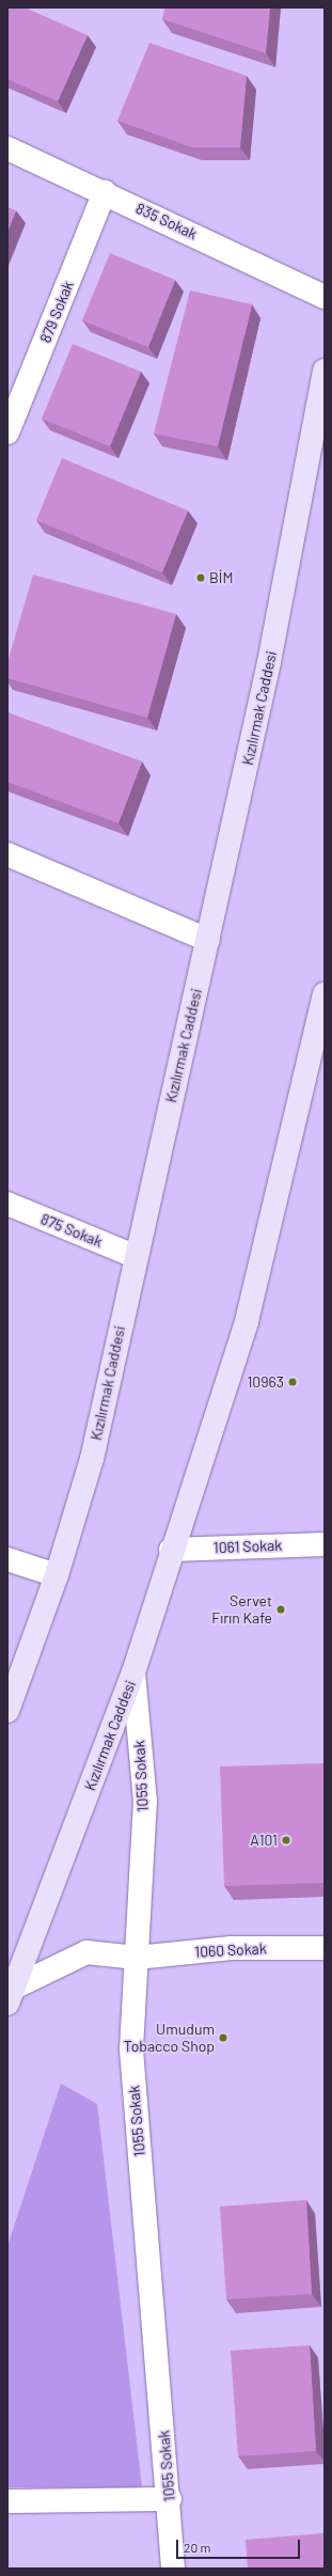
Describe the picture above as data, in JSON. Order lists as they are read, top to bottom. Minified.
{"streets":{"main road":["Kızılırmak Caddesi"],"street":["835 Sokak","879 Sokak","875 Sokak","1061 Sokak","1055 Sokak","1060 Sokak"]},"crossings":[["835 Sokak","879 Sokak"],["Kızılırmak Caddesi","875 Sokak"],["Kızılırmak Caddesi","1061 Sokak"],["Kızılırmak Caddesi","1055 Sokak"],["Kızılırmak Caddesi","1060 Sokak"],["1055 Sokak","1060 Sokak"]],"places":["BİM","10963","Servet Fırın Kafe","A101","Umudum Tobacco Shop"],"scale_bar":"20 m"}
